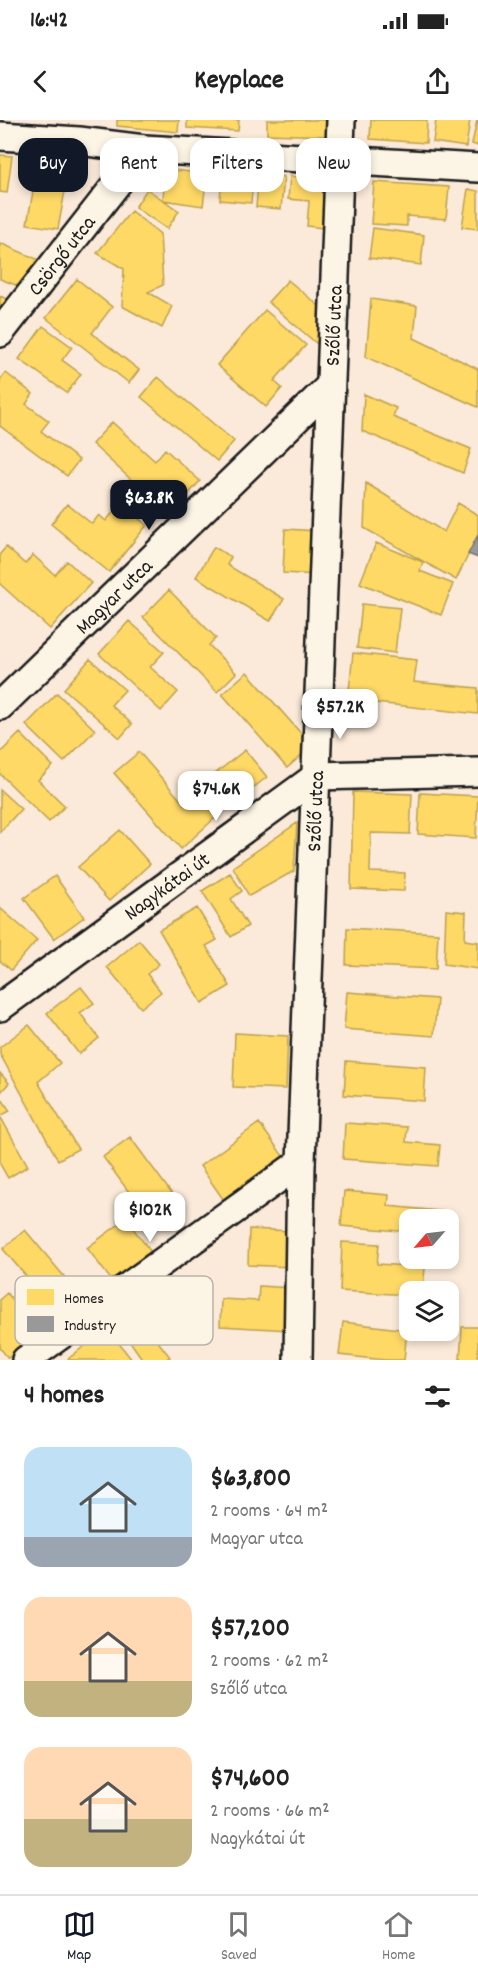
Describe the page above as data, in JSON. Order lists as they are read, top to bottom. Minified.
{"streets":{"street":["Csörgő utca","Szőlő utca","Magyar utca","Nagykátai út"]},"crossings":[["Szőlő utca","Magyar utca"],["Szőlő utca","Nagykátai út"]],"legend":["Homes","Industry"],"north":"bottom left","page":{"status":"16:42","header":"Keyplace","chip":["Buy","Rent","Filters","New"],"price":["$63.8K","$57.2K","$74.6K","$102K"],"heading":"4 homes","list":[{"name":"$63,800","note":"2 rooms · 64 m² · Magyar utca"},{"name":"$57,200","note":"2 rooms · 62 m² · Szőlő utca"},{"name":"$74,600","note":"2 rooms · 66 m² · Nagykátai út"}],"tabs":["Map","Saved","Home"]}}
